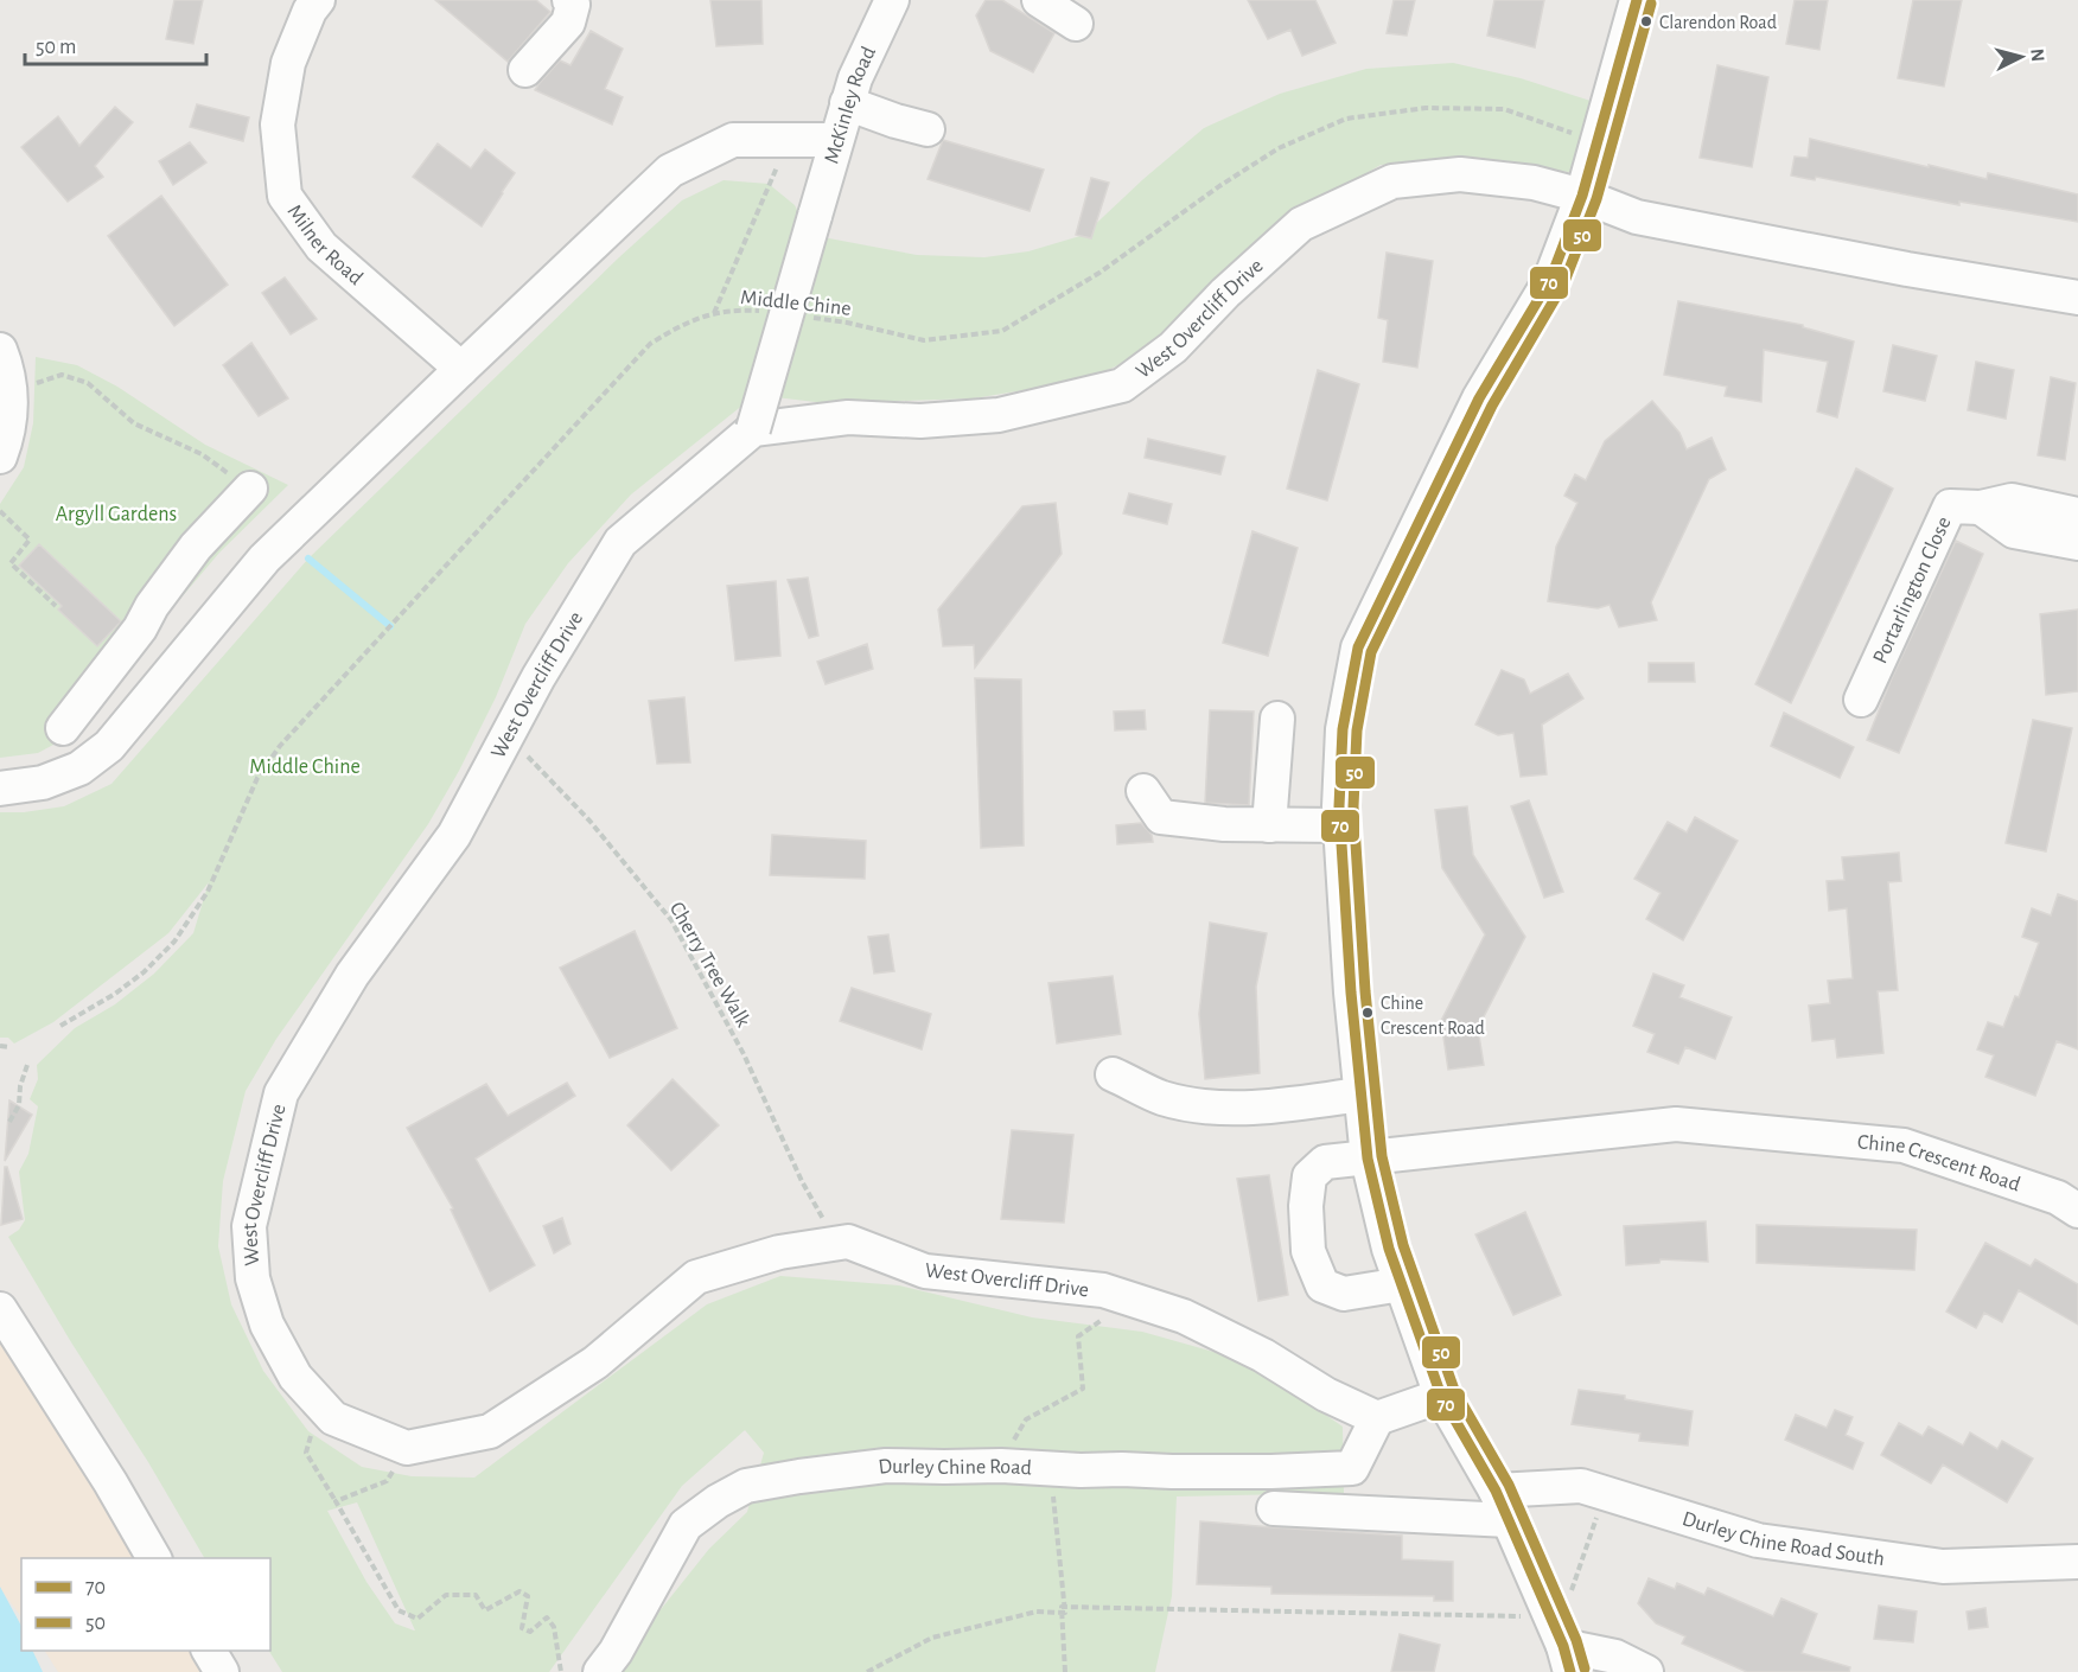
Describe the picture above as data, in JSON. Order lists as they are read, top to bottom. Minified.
{"streets":{"street":["McKinley Road","Milner Road","West Overcliff Drive","Portarlington Close","Chine Crescent Road","Durley Chine Road","Durley Chine Road South"],"path":["Middle Chine","Cherry Tree Walk"]},"crossings":[["McKinley Road","West Overcliff Drive"],["West Overcliff Drive","Cherry Tree Walk"],["West Overcliff Drive","Durley Chine Road"]],"parks":["Argyll Gardens","Middle Chine"],"places":["Clarendon Road","Chine Crescent Road"],"lines":["transit line 70","transit line 50"],"legend":["70","50"],"scale_bar":"50 m","north":"right"}
